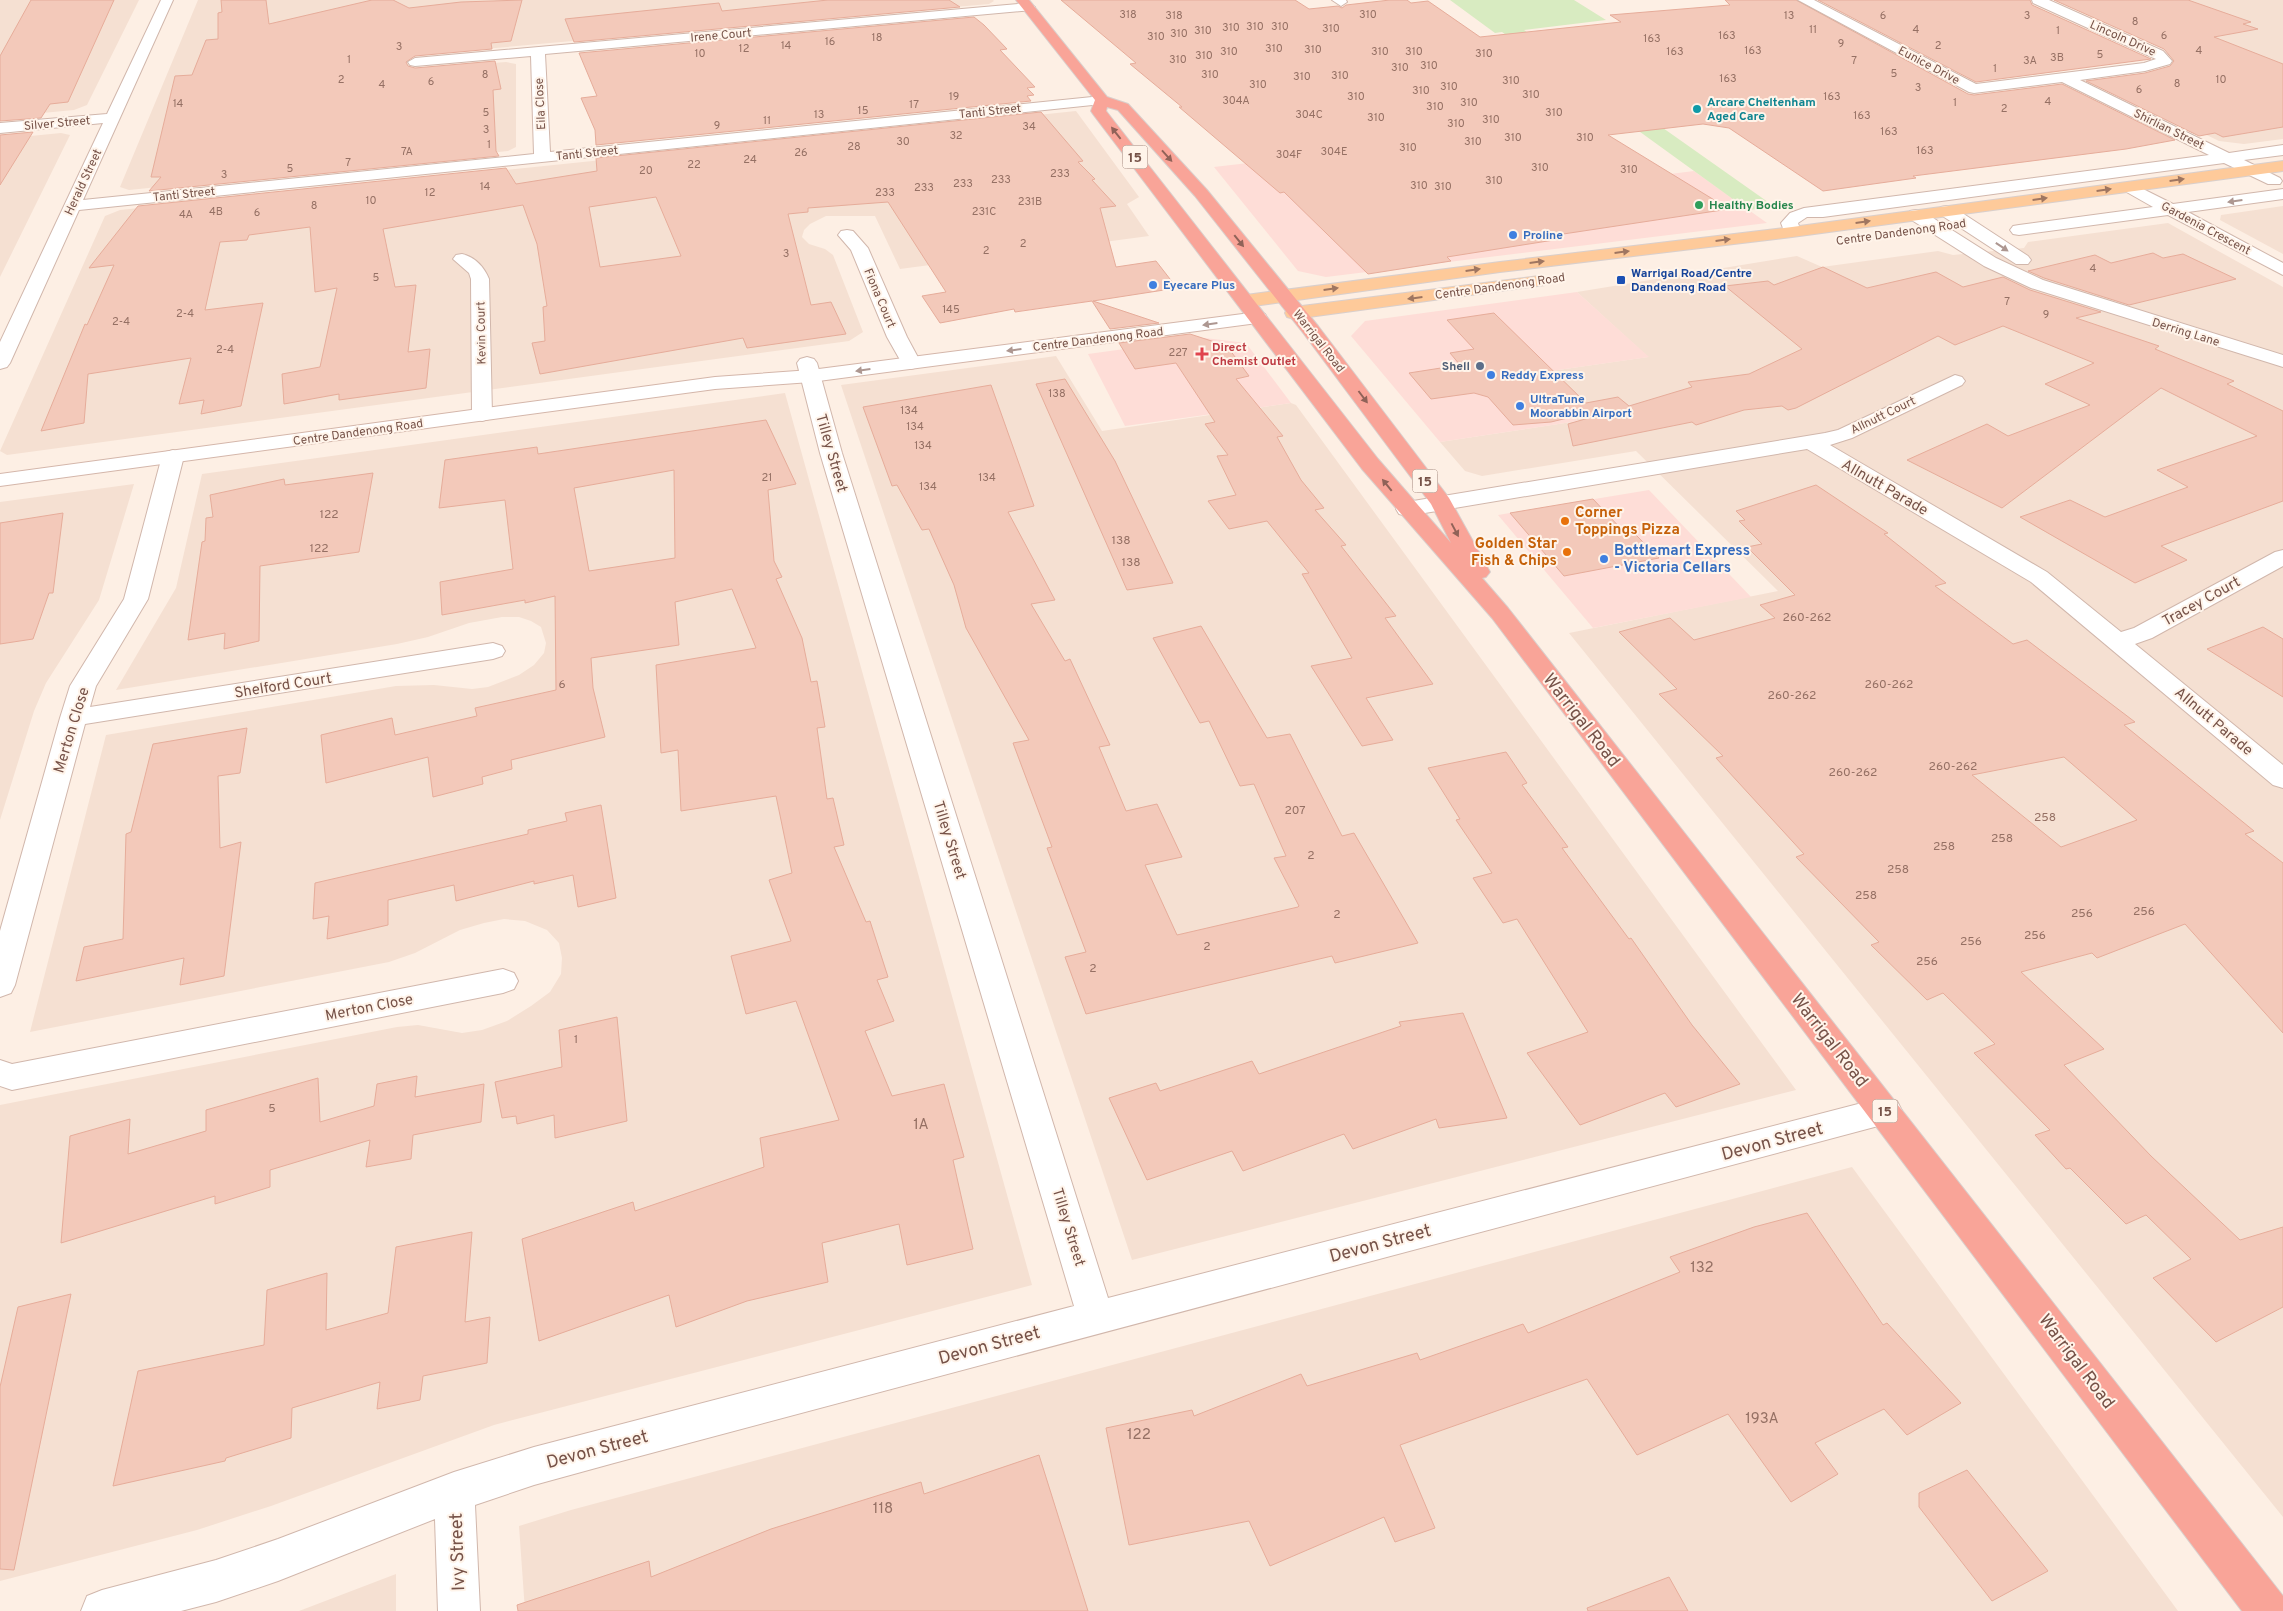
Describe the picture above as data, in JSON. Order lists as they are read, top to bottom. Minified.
{"streets":{"highway":["15","Warrigal Road"],"main road":["Centre Dandenong Road"],"street":["Irene Court","Lincoln Drive","Eunice Drive","Eila Close","Tanti Street","Silver Street","Shirlian Street","Herald Street","Gardenia Crescent","Fiona Court","Derring Lane","Kevin Court","Allnutt Court","Tilley Street","Allnutt Parade","Tracey Court","Shelford Court","Merton Close","Devon Street","Ivy Street"]},"crossings":[["Irene Court","Eila Close"],["Irene Court","Warrigal Road"],["Lincoln Drive","Eunice Drive"],["Lincoln Drive","Shirlian Street"],["Eunice Drive","Shirlian Street"],["Eila Close","Tanti Street"],["Tanti Street","Herald Street"],["Tanti Street","Warrigal Road"],["Silver Street","Herald Street"],["Shirlian Street","Centre Dandenong Road"],["Gardenia Crescent","Centre Dandenong Road"],["Centre Dandenong Road","Fiona Court"],["Centre Dandenong Road","Derring Lane"],["Centre Dandenong Road","Kevin Court"],["Centre Dandenong Road","Warrigal Road"],["Centre Dandenong Road","Tilley Street"],["Centre Dandenong Road","Merton Close"],["Warrigal Road","Devon Street"],["Allnutt Court","Allnutt Parade"],["Tilley Street","Devon Street"],["Allnutt Parade","Tracey Court"],["Shelford Court","Merton Close"],["Devon Street","Ivy Street"]],"places":{"other":["Arcare Cheltenham Aged Care","Healthy Bodies","Proline","Eyecare Plus","Shell","Reddy Express","UltraTune Moorabbin Airport","Corner Toppings Pizza","Golden Star Fish & Chips","Bottlemart Express - Victoria Cellars"],"transit":["Warrigal Road/Centre Dandenong Road"],"health":["Direct Chemist Outlet"]},"house_numbers":["318","310","318","13","6","3","8","310","310","310","310","11","4","310","1","310","163","6","310","18","163","16","9","14","2","3","12","310","310","163","4","310","310","310","163","10","310","5","310","3B","1","310","7","3A","310","310","1","5","8","310","310","310","163","2","10","310","6","8","4","310","310","3","6","310","310","19","310","163","304A","4","310","1","14","17","310","2","15","5","310","13","304C","163","310","310","11","310","9","34","3","163","32","310","310","30","310","1","28","310","163","7A","304E","26","304F","24","7","22","310","5","310","20","233","3","233","310","233","310","14","310","233","12","233","10","231B","8","4B","231C","6","4A","2","2","3","4","5","7","145","2-4","9","2-4","2-4","227","138","134","134","134","21","134","134","122","138","122","138","260-262","6","260-262","260-262","260-262","260-262","207","258","258","258","2","258","258","256","256","2","256","256","2","256","2","1","5","1A","132","193A","122","118"]}
